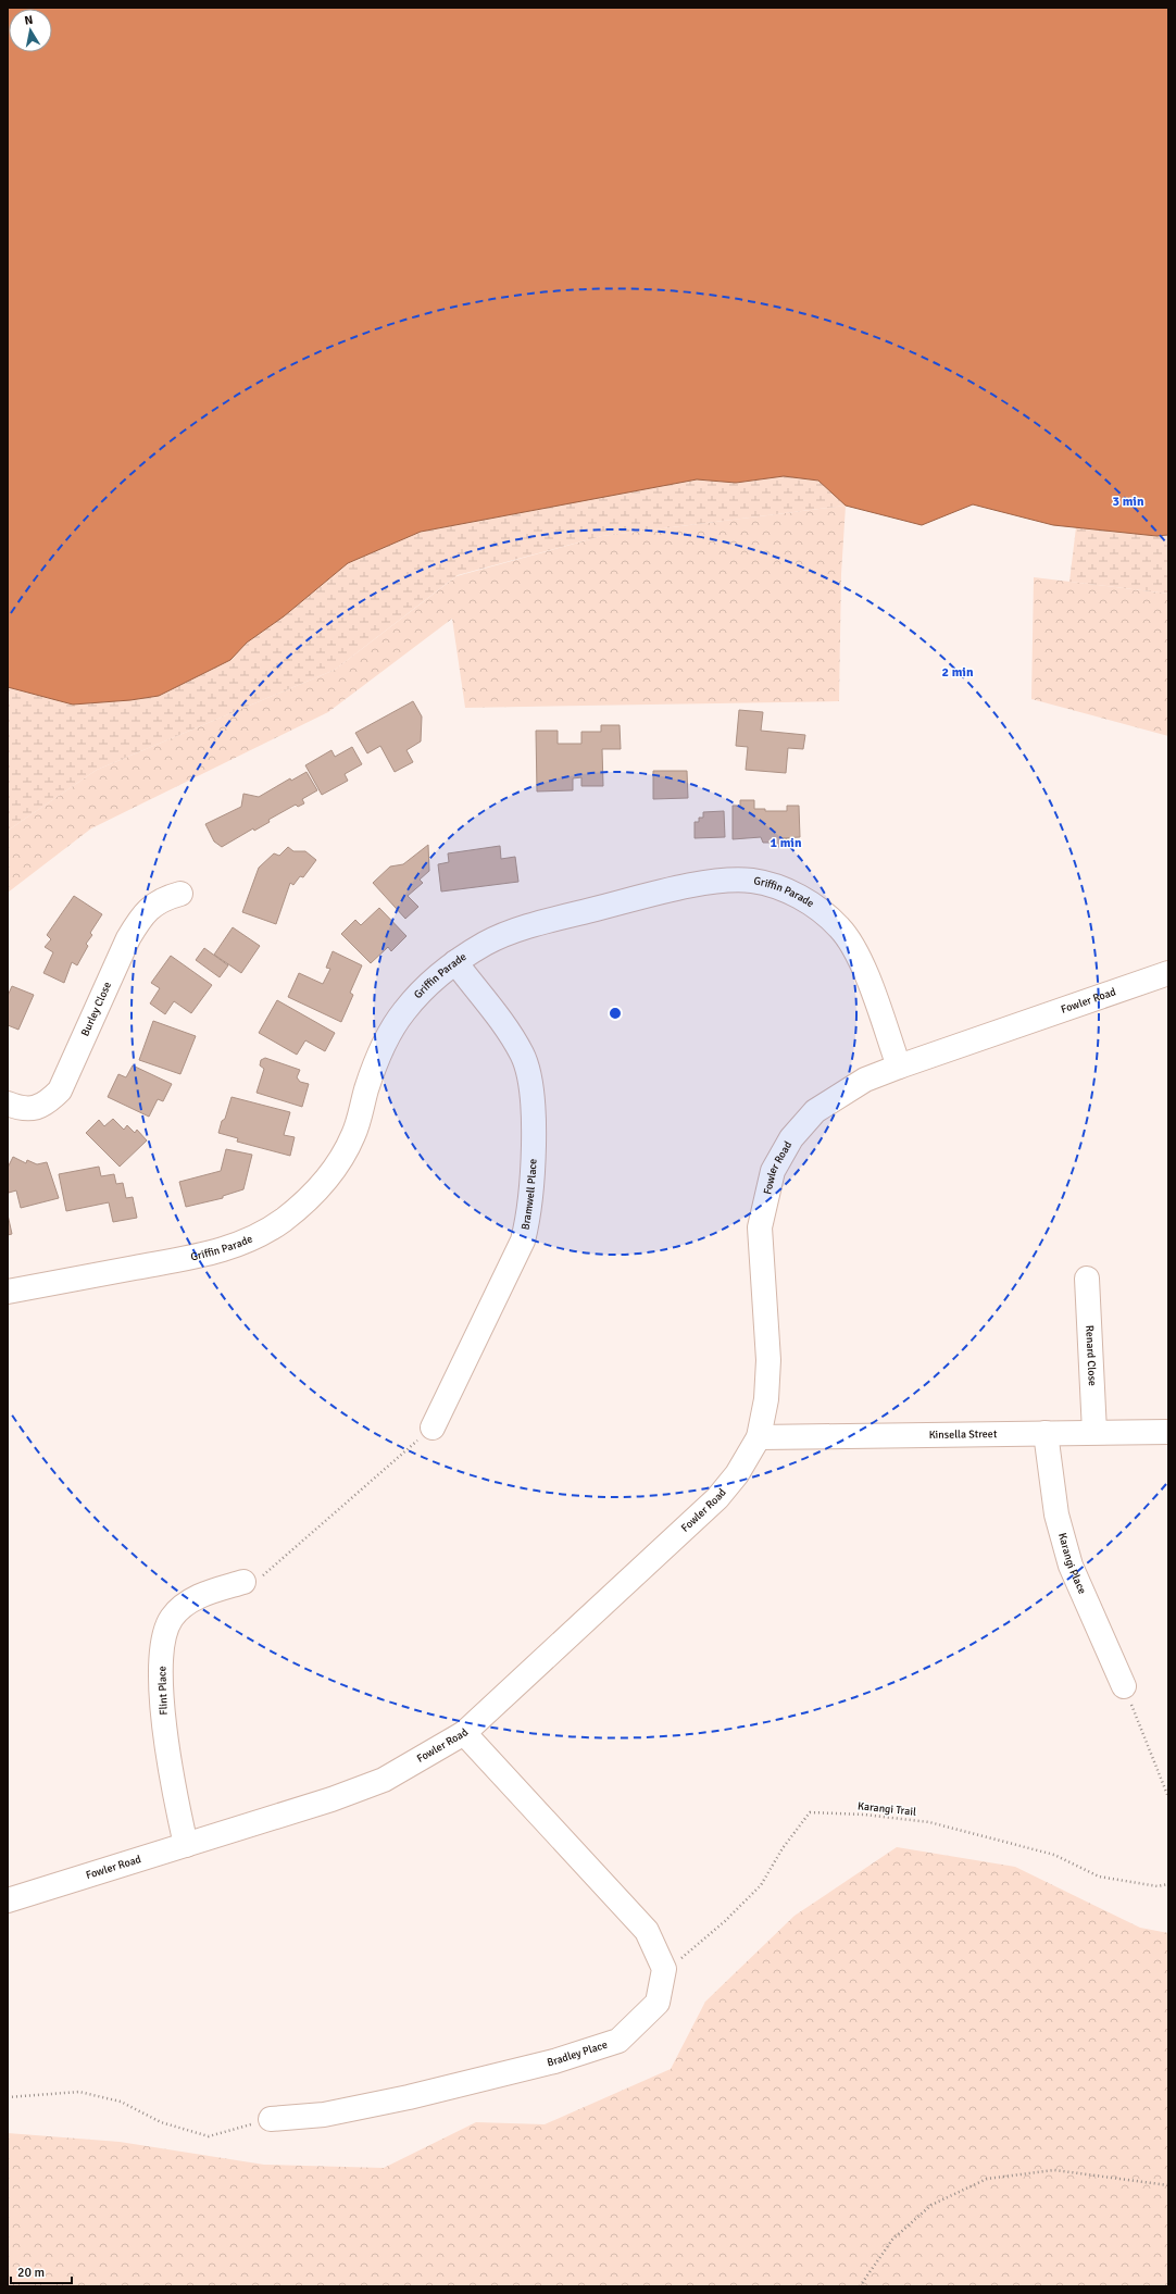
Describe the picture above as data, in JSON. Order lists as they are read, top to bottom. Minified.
{"streets":{"street":["Griffin Parade","Fowler Road","Burley Close","Bramwell Place","Renard Close","Kinsella Street","Karangi Place","Flint Place","Bradley Place"],"path":["Karangi Trail"]},"crossings":[["Griffin Parade","Fowler Road"],["Griffin Parade","Bramwell Place"],["Fowler Road","Kinsella Street"],["Fowler Road","Flint Place"],["Renard Close","Kinsella Street"],["Kinsella Street","Karangi Place"],["Karangi Trail","Bradley Place"]],"scale_bar":"20 m","north":"top","rings":["3 min","2 min","1 min"]}
